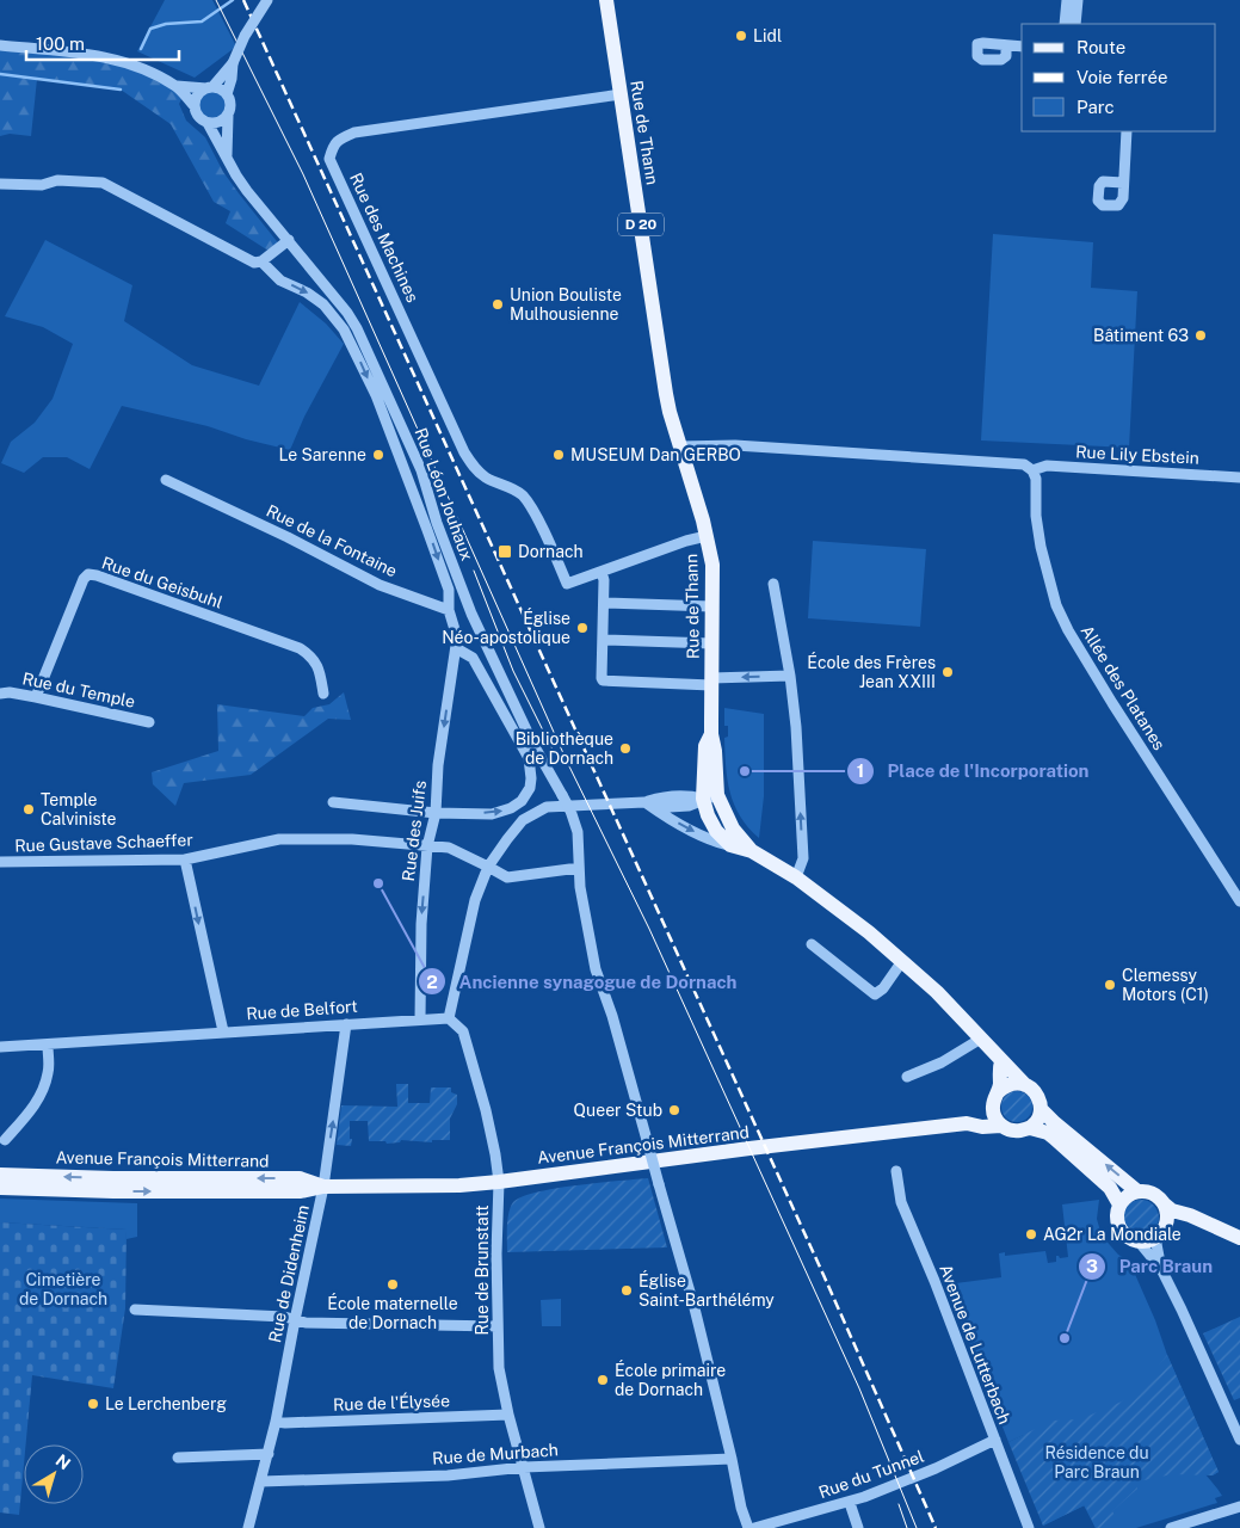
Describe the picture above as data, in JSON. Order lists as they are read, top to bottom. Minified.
{"streets":{"main road":["Rue de Thann","D 20","Avenue François Mitterrand"],"street":["Rue des Machines","Rue Lily Ebstein","Rue Léon Jouhaux","Rue de la Fontaine","Rue du Geisbuhl","Allée des Platanes","Rue du Temple","Rue des Juifs","Rue Gustave Schaeffer","Rue de Belfort","Rue de Brunstatt","Rue de Didenheim","Avenue de Lutterbach","Rue de l'Élysée","Rue de Murbach","Rue du Tunnel"]},"crossings":[["Rue de Thann","Rue des Machines"],["Rue Lily Ebstein","Allée des Platanes"],["Rue Léon Jouhaux","Rue de Murbach"],["Rue du Geisbuhl","Rue du Temple"],["Rue des Juifs","Rue Gustave Schaeffer"],["Rue des Juifs","Rue de Belfort"],["Rue de Belfort","Rue de Brunstatt"],["Rue de Belfort","Rue de Didenheim"],["Avenue François Mitterrand","Rue de Brunstatt"],["Avenue François Mitterrand","Rue de Didenheim"],["Rue de Brunstatt","Rue de l'Élysée"],["Rue de Brunstatt","Rue de Murbach"],["Rue de Didenheim","Rue de l'Élysée"],["Rue de Didenheim","Rue de Murbach"],["Avenue de Lutterbach","Rue du Tunnel"]],"parks":["Cimetière de Dornach","Résidence du Parc Braun"],"places":{"other":["Lidl","Union Bouliste Mulhousienne","Bâtiment 63","Le Sarenne","MUSEUM Dan GERBO","Église Néo-apostolique","École des Frères Jean XXIII","Bibliothèque de Dornach","Place de l'Incorporation","Temple Calviniste","Ancienne synagogue de Dornach","Clemessy Motors (C1)","Queer Stub","AG2r La Mondiale","École maternelle de Dornach","Église Saint-Barthélémy","Parc Braun","École primaire de Dornach","Le Lerchenberg"],"transit":["Dornach"]},"legend":["Route","Voie ferrée","Parc"],"scale_bar":"100 m","north":"top right"}
